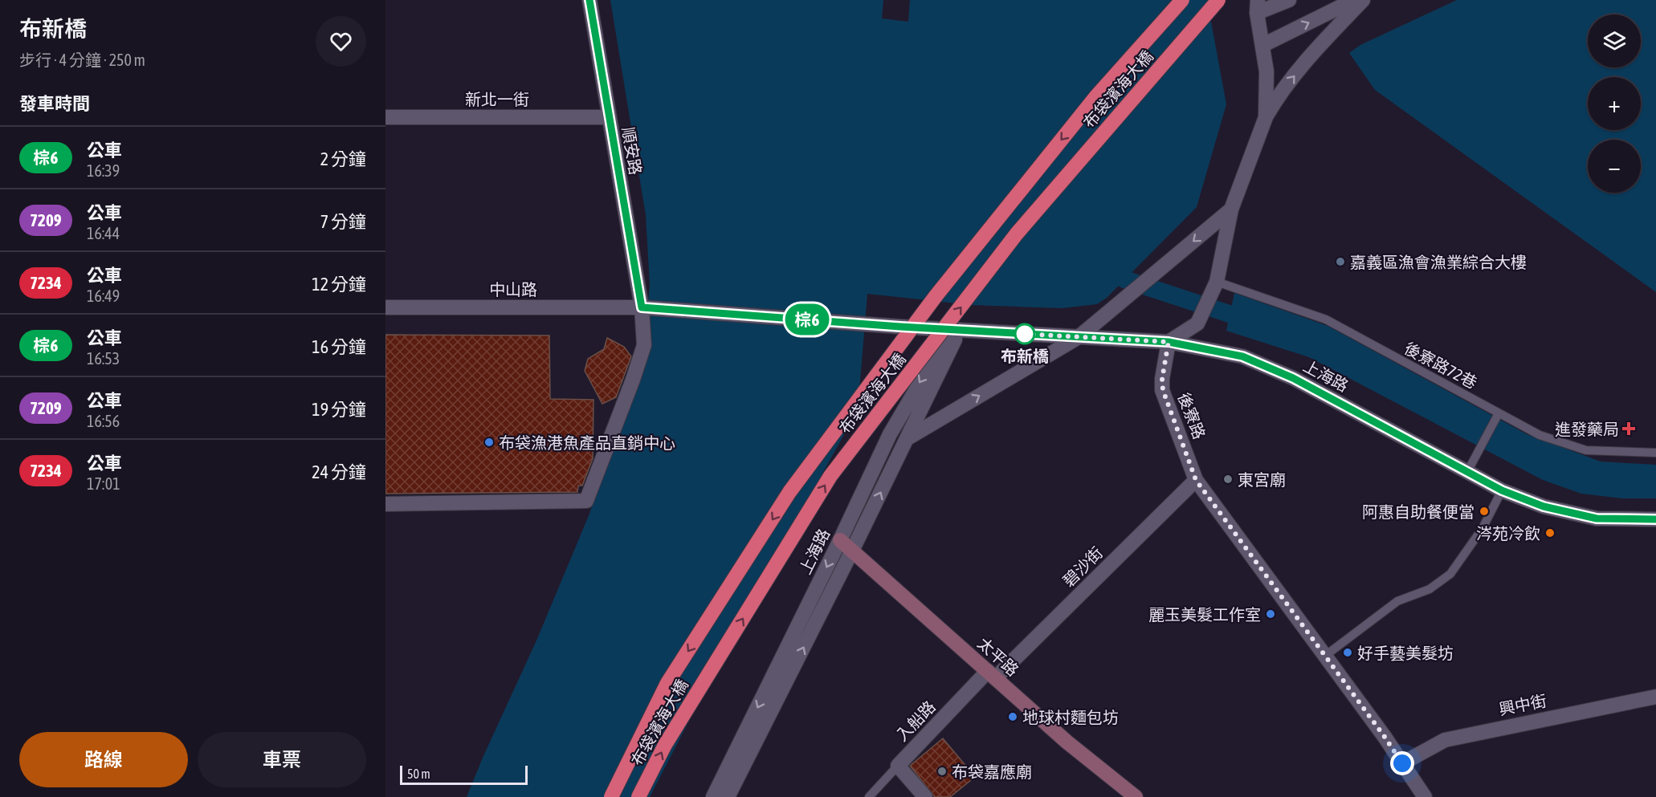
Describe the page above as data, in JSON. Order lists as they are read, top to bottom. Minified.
{"streets":{"highway":["布袋濱海大橋"],"main road":["太平路"],"street":["新北一街","順安路","中山路","上海路","後寮路","碧沙街","興中街","入船路"],"lane":["後寮路72巷"]},"crossings":[["新北一街","順安路"],["順安路","中山路"],["順安路","上海路"],["中山路","上海路"],["上海路","後寮路"],["上海路","太平路"],["後寮路","碧沙街"],["後寮路","興中街"],["碧沙街","太平路"],["碧沙街","入船路"],["太平路","入船路"]],"places":{"other":["嘉義區漁會漁業綜合大樓","布新橋","布袋漁港魚產品直銷中心","東宮廟","阿惠自助餐便當","涔苑冷飲","麗玉美髮工作室","好手藝美髮坊","地球村麵包坊","布袋嘉應廟"],"health":["進發藥局"]},"lines":["bus line 棕6"],"scale_bar":"50 m","page":{"heading":[["布新橋","步行 · 4 分鐘 · 250 m"],"發車時間"],"on_map":"棕6","map_buttons":["+","−"],"list":[{"mark":"棕6","name":"公車","note":"16:39","value":"2 分鐘"},{"mark":"7209","name":"公車","note":"16:44","value":"7 分鐘"},{"mark":"7234","name":"公車","note":"16:49","value":"12 分鐘"},{"mark":"棕6","name":"公車","note":"16:53","value":"16 分鐘"},{"mark":"7209","name":"公車","note":"16:56","value":"19 分鐘"},{"mark":"7234","name":"公車","note":"17:01","value":"24 分鐘"}],"buttons":["路線","車票"],"scale":"50 m"}}
